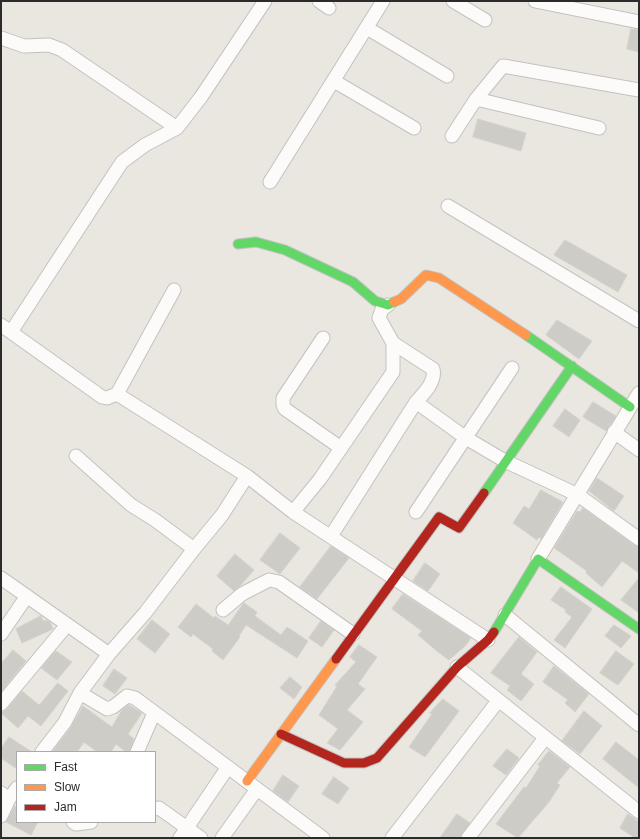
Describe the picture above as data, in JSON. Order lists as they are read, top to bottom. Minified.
{"legend":["Fast","Slow","Jam"]}
